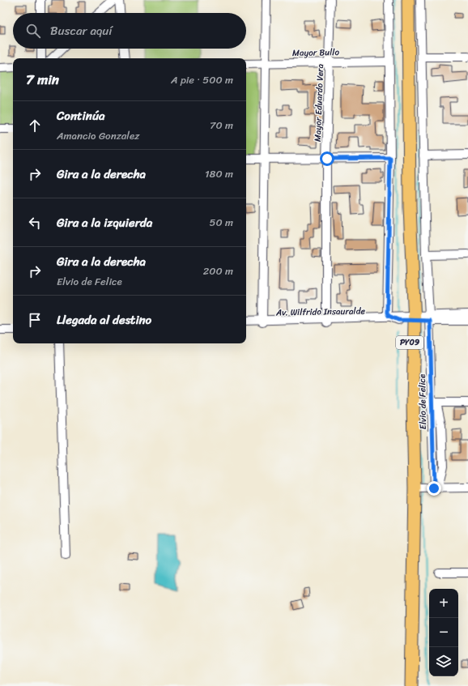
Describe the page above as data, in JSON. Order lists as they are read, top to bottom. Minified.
{"streets":{"highway":["PY09"],"street":["Mayor Bullo","Mayor Eduardo Vera","Av. Wilfrido Insauralde","Elvio de Felice"]},"crossings":[["Mayor Bullo","Mayor Eduardo Vera"],["Mayor Eduardo Vera","Av. Wilfrido Insauralde"],["Av. Wilfrido Insauralde","PY09"],["PY09","Elvio de Felice"]],"page":{"search":"Buscar aquí","heading":["7 min","A pie · 500 m"],"list":[["Continúa","Amancio Gonzalez","70 m"],["Gira a la derecha","180 m"],["Gira a la izquierda","50 m"],["Gira a la derecha","Elvio de Felice","200 m"],"Llegada al destino"],"map_buttons":["+","−"]}}
